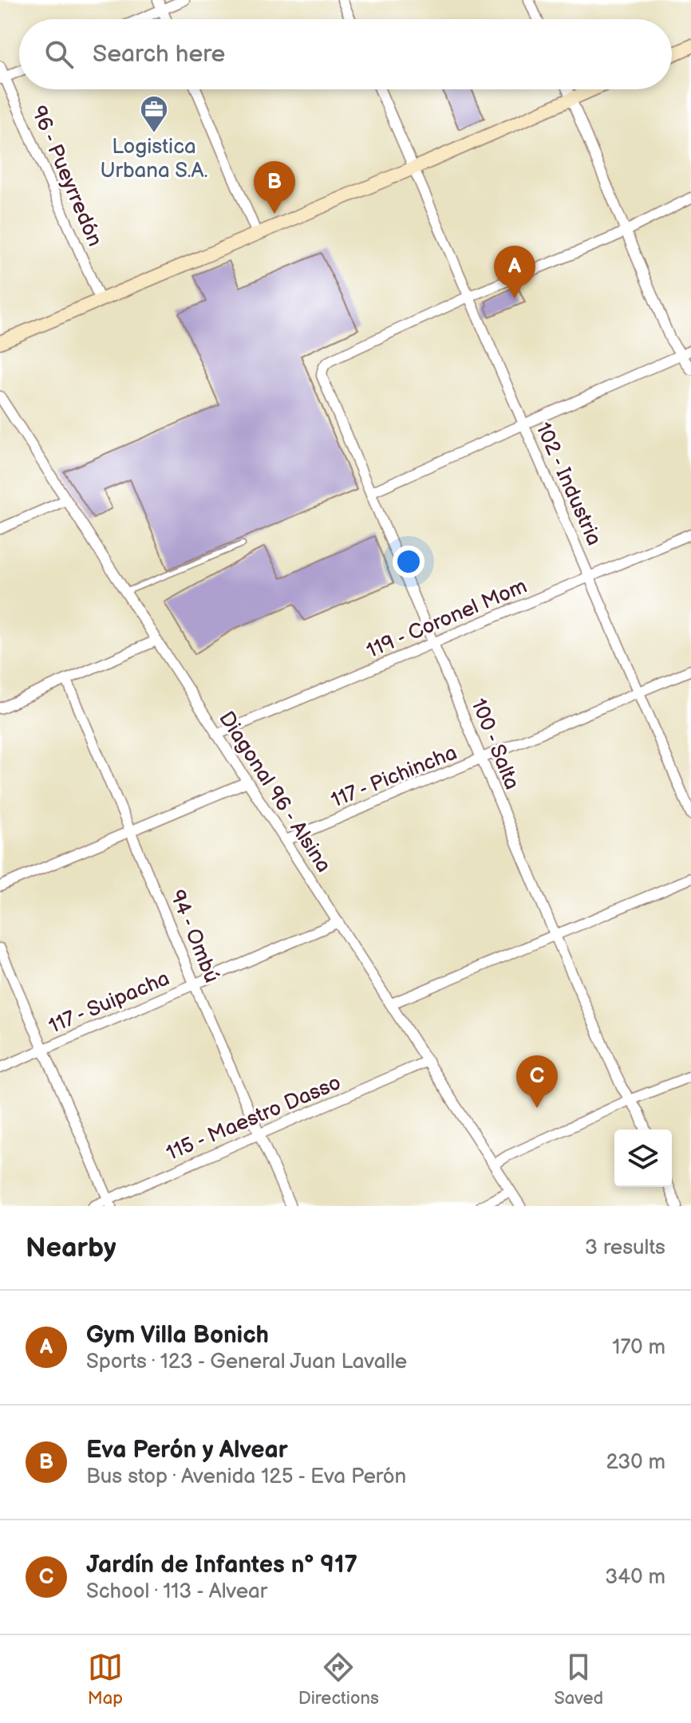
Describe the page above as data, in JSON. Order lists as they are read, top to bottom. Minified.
{"streets":{"street":["96 - Pueyrredón","102 - Industria","119 - Coronel Mom","100 - Salta","117 - Pichincha","Diagonal 96 - Alsina","94 - Ombú","117 - Suipacha","115 - Maestro Dasso"]},"crossings":[["102 - Industria","119 - Coronel Mom"],["102 - Industria","100 - Salta"],["102 - Industria","117 - Pichincha"],["119 - Coronel Mom","100 - Salta"],["119 - Coronel Mom","Diagonal 96 - Alsina"],["100 - Salta","117 - Pichincha"],["117 - Pichincha","Diagonal 96 - Alsina"],["Diagonal 96 - Alsina","117 - Suipacha"],["Diagonal 96 - Alsina","115 - Maestro Dasso"],["94 - Ombú","117 - Suipacha"],["94 - Ombú","115 - Maestro Dasso"]],"places":{"office":["Logistica Urbana S.A."]},"page":{"search":"Search here","pins":["B","A","C"],"heading":["Nearby","3 results"],"list":[{"mark":"A","name":"Gym Villa Bonich","note":"Sports · 123 - General Juan Lavalle","value":"170 m"},{"mark":"B","name":"Eva Perón y Alvear","note":"Bus stop · Avenida 125 - Eva Perón","value":"230 m"},{"mark":"C","name":"Jardín de Infantes nº 917","note":"School · 113 - Alvear","value":"340 m"}],"nav":["Map","Directions","Saved"]}}
